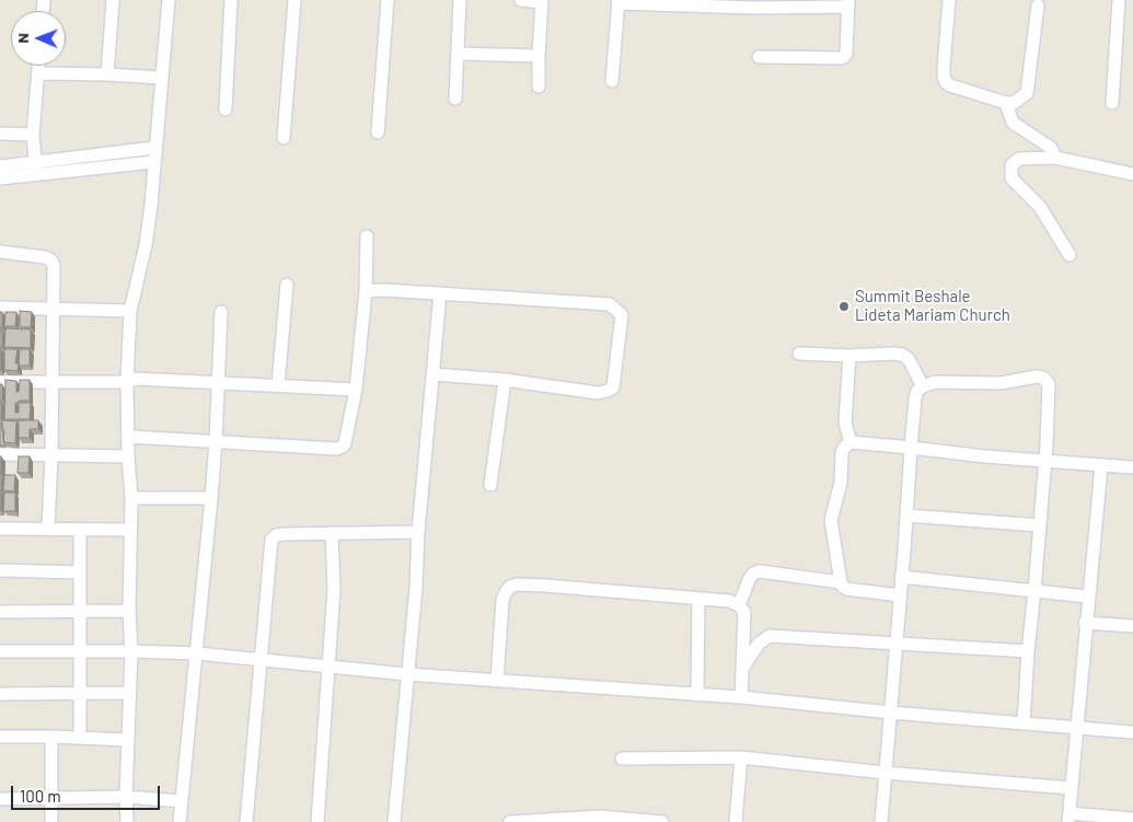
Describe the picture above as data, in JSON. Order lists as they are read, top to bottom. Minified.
{"places":["Summit Beshale Lideta Mariam Church"],"scale_bar":"100 m","north":"left"}
